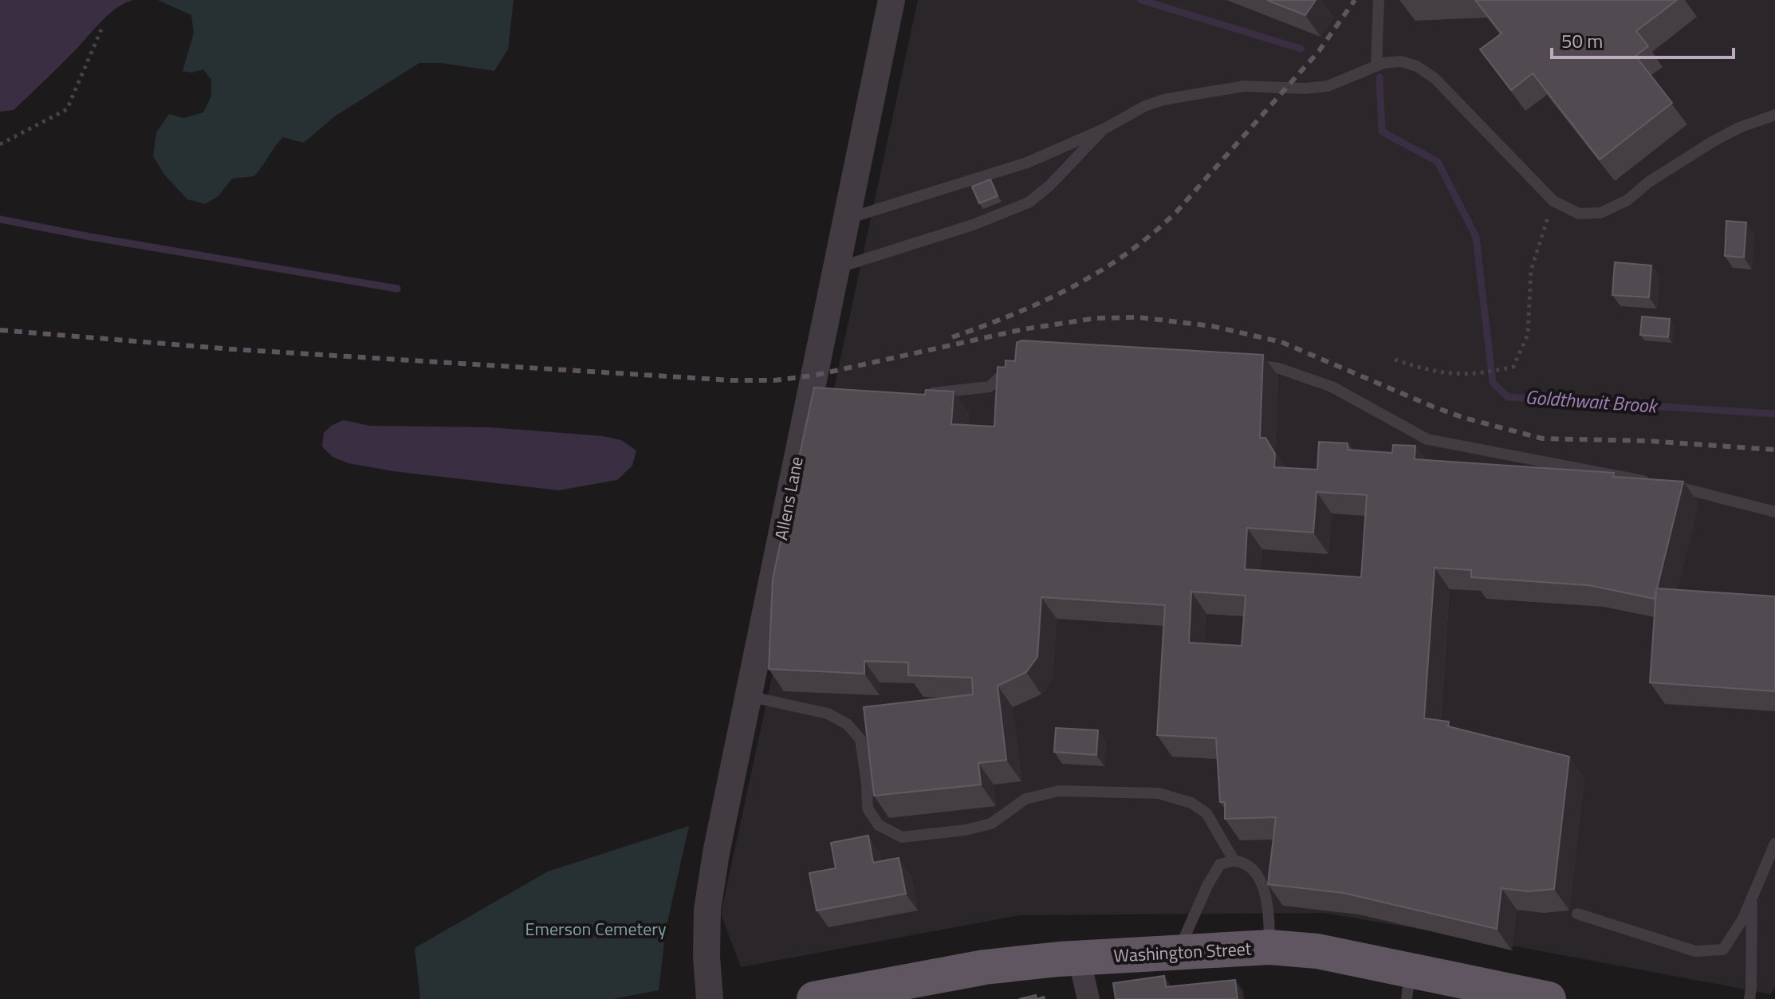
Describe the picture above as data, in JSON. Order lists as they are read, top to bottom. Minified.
{"streets":{"main road":["Washington Street"],"street":["Allens Lane"]},"water":["Goldthwait Brook"],"parks":["Emerson Cemetery"],"scale_bar":"50 m"}
